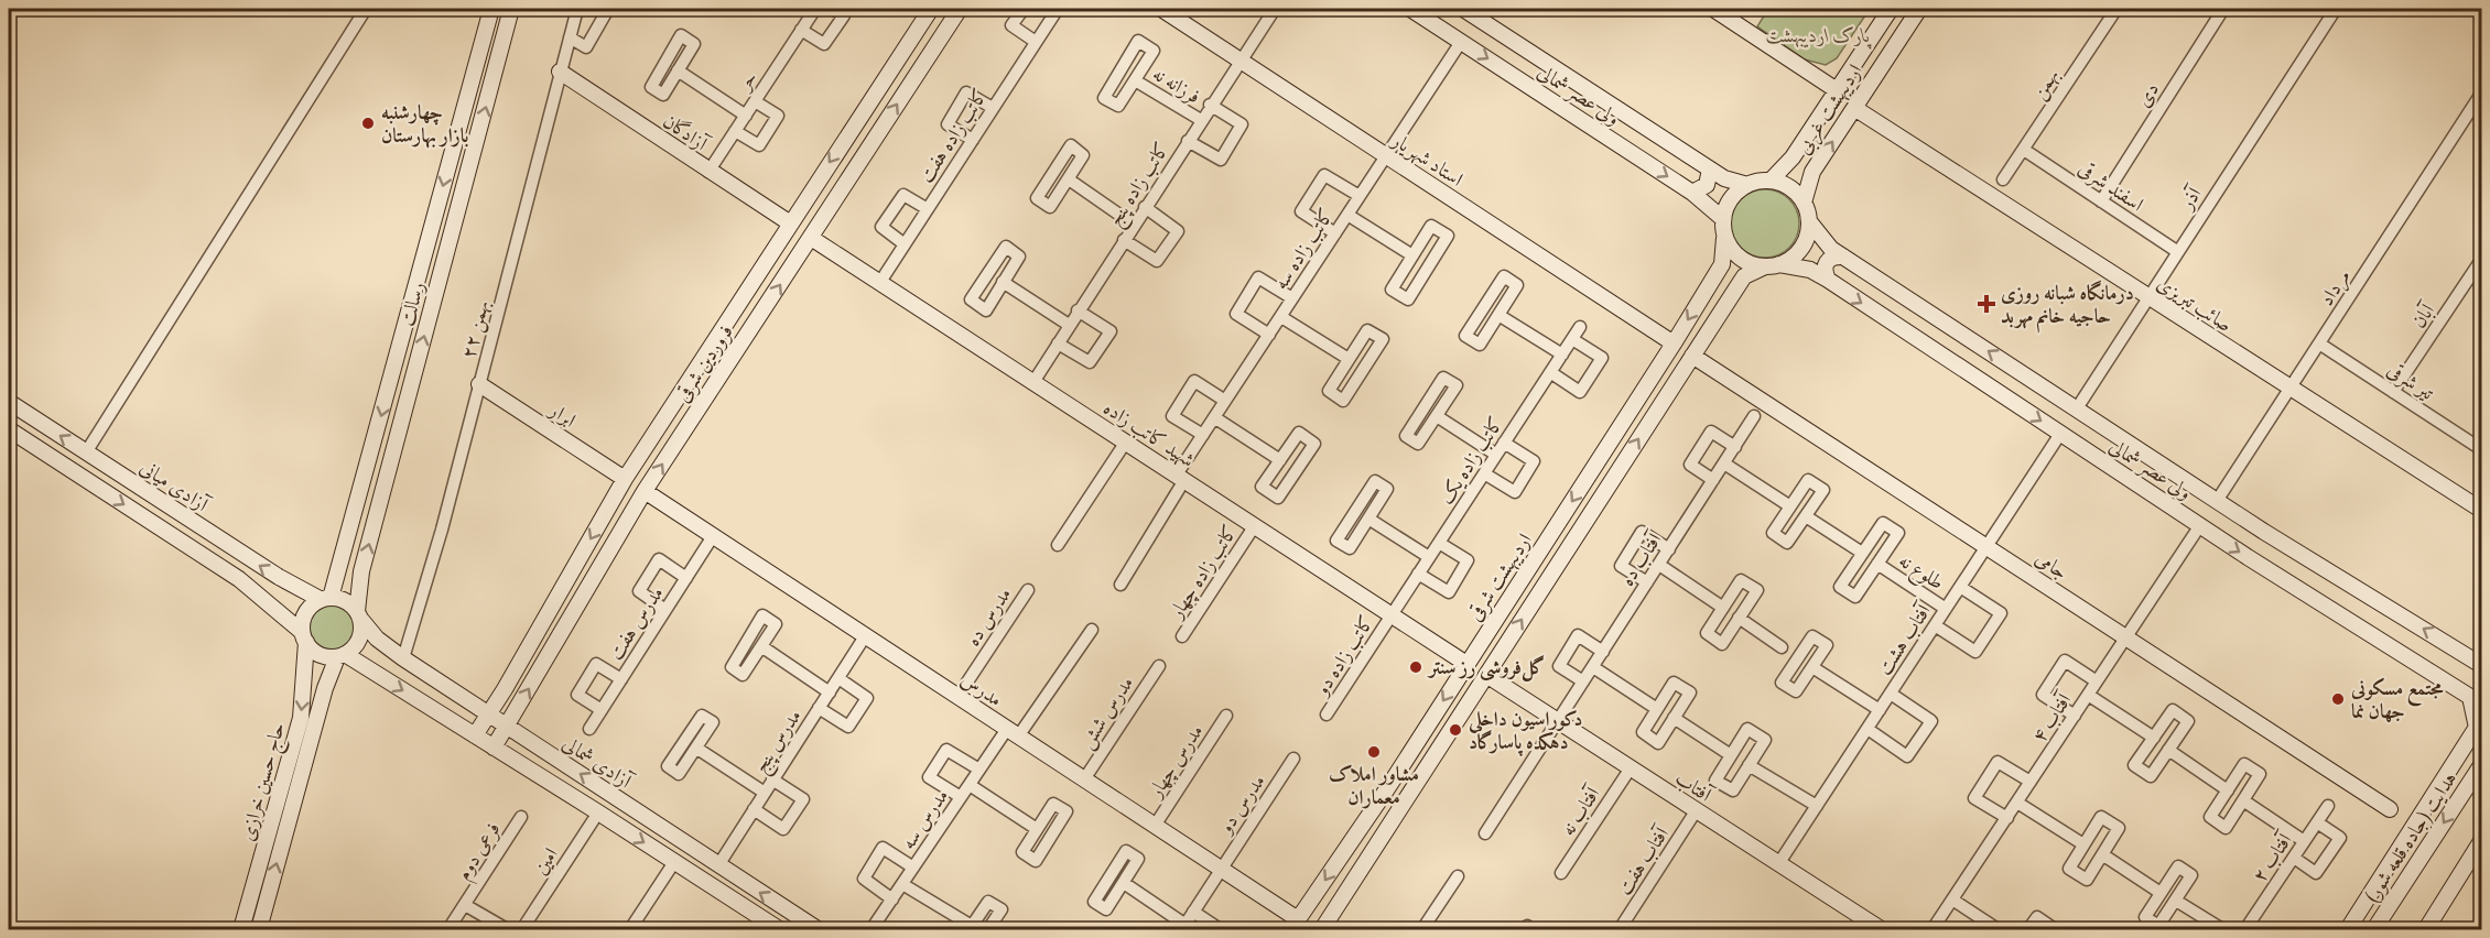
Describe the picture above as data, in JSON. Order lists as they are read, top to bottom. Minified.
{"streets":{"main road":["ولی عصر شمالی","اردیبهشت غربی","آزادگان","استاد شهریار","رسالت","صائب تبریزی","فروردین شرقی","ابرار","شهید کاتب زاده","آزادی میانی","جامی","اردیبهشت شرقی","مدرس","آزادی شمالی","حاج حسین خرازی","آفتاب","هدایت (جاده قلعه شور)"],"street":["حر","بهمن","فرزانه نه","دی","کاتب زاده هفت","کاتب زاده پنج","اسفند شرقی","آذر","کاتب زاده سه","مرداد","آبان","۲۲ بهمن","تیر شرقی","کاتب زاده یک","آفتاب ده","کاتب زاده چهار","طلوع نه","مدرس ده","مدرس هفت","آفتاب هشت","کاتب زاده دو","مدرس شش","آفتاب ۴","مدرس پنج","مدرس چهار","مدرس دو","آفتاب نه","مدرس سه","فرعی دوم","آفتاب ۲","امین","آفتاب هفت"]},"crossings":[["حر","آزادگان"],["بهمن","اسفند شرقی"],["فرزانه نه","کاتب زاده پنج"],["ولی عصر شمالی","اردیبهشت غربی"],["ولی عصر شمالی","آذر"],["ولی عصر شمالی","کاتب زاده سه"],["ولی عصر شمالی","مرداد"],["ولی عصر شمالی","اردیبهشت شرقی"],["ولی عصر شمالی","آفتاب هشت"],["ولی عصر شمالی","آفتاب ۴"],["دی","اسفند شرقی"],["اردیبهشت غربی","صائب تبریزی"],["اردیبهشت غربی","اردیبهشت شرقی"],["آزادگان","۲۲ بهمن"],["آزادگان","فروردین شرقی"],["کاتب زاده هفت","شهید کاتب زاده"],["استاد شهریار","کاتب زاده پنج"],["استاد شهریار","کاتب زاده سه"],["استاد شهریار","اردیبهشت شرقی"],["کاتب زاده پنج","شهید کاتب زاده"],["اسفند شرقی","آذر"],["آذر","صائب تبریزی"],["کاتب زاده سه","شهید کاتب زاده"],["مرداد","صائب تبریزی"],["مرداد","تیر شرقی"],["رسالت","آزادی میانی"],["رسالت","آزادی شمالی"],["رسالت","حاج حسین خرازی"],["آبان","تیر شرقی"],["۲۲ بهمن","ابرار"],["۲۲ بهمن","آزادی شمالی"],["فروردین شرقی","ابرار"],["فروردین شرقی","شهید کاتب زاده"],["فروردین شرقی","مدرس"],["فروردین شرقی","آزادی شمالی"],["شهید کاتب زاده","کاتب زاده یک"],["شهید کاتب زاده","کاتب زاده چهار"],["شهید کاتب زاده","اردیبهشت شرقی"],["شهید کاتب زاده","کاتب زاده دو"],["کاتب زاده یک","کاتب زاده دو"],["آزادی میانی","آزادی شمالی"],["آزادی میانی","حاج حسین خرازی"],["آفتاب ده","آفتاب"],["جامی","اردیبهشت شرقی"],["جامی","آفتاب هشت"],["جامی","آفتاب ۴"],["طلوع نه","آفتاب هشت"],["اردیبهشت شرقی","مدرس"],["اردیبهشت شرقی","آفتاب"],["مدرس ده","مدرس"],["مدرس هفت","مدرس"],["آفتاب هشت","آفتاب"],["مدرس","مدرس شش"],["مدرس","مدرس پنج"],["مدرس","مدرس چهار"],["مدرس","مدرس دو"],["مدرس","مدرس سه"],["مدرس پنج","آزادی شمالی"],["آزادی شمالی","حاج حسین خرازی"],["آفتاب","آفتاب نه"],["آفتاب","آفتاب هفت"]],"parks":["پارک اردیبهشت"],"places":{"other":["چهارشنبه بازار بهارستان","گل‌فروشی رز سنتر","مجتمع مسکونی جهان نما","دکوراسیون داخلی دهکده پاسارگاد","مشاور املاک معماران"],"health":["درمانگاه شبانه‌ روزی حاجیه‌ خانم مهربد"]}}
